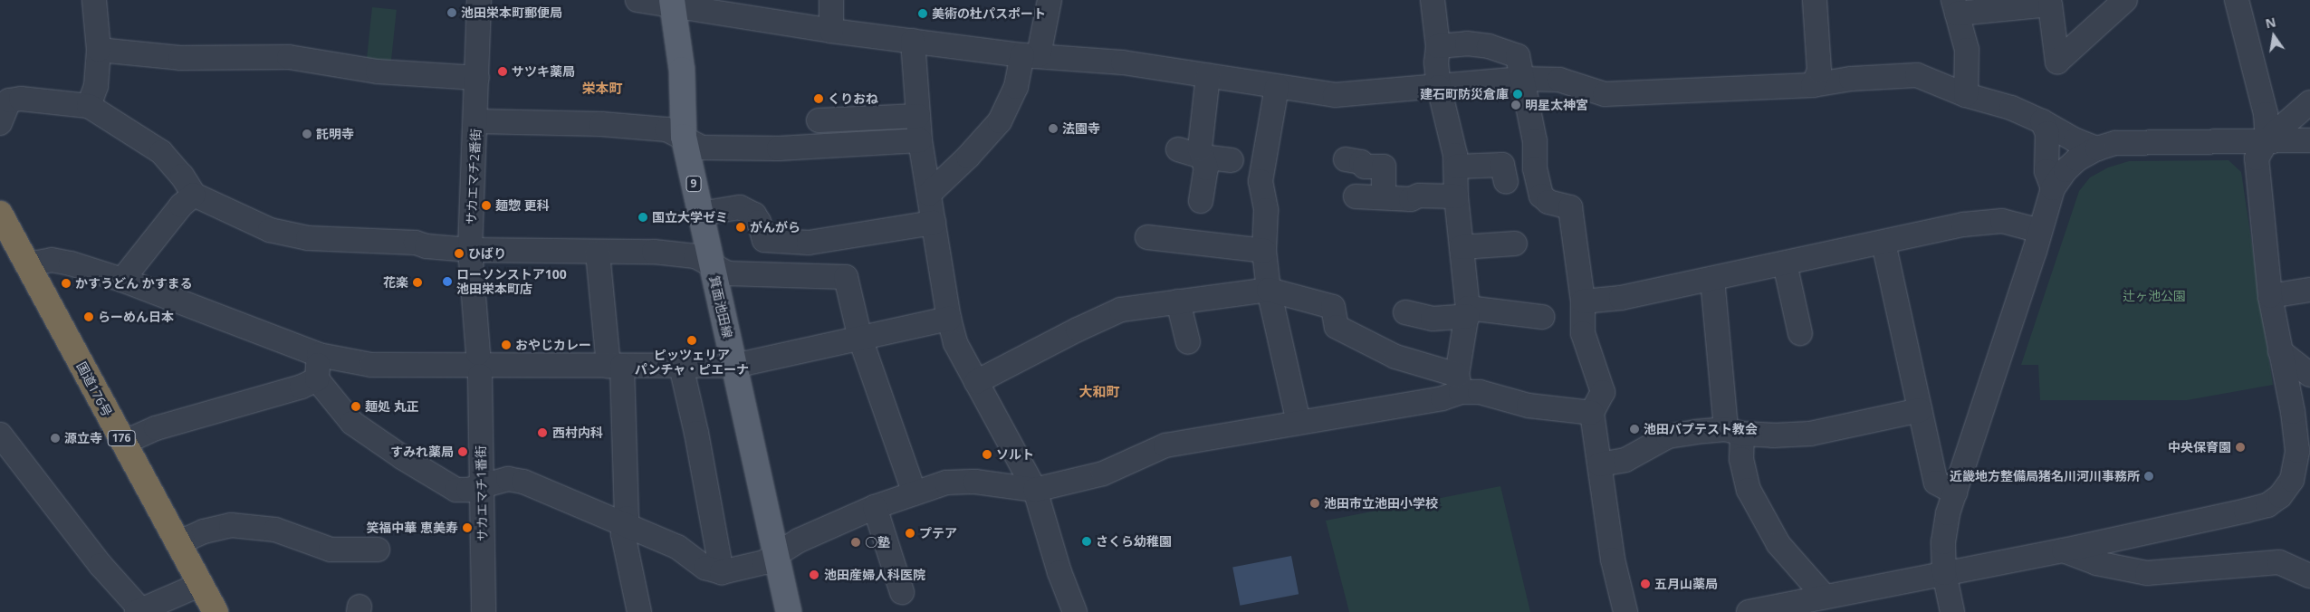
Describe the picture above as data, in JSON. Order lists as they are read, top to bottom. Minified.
{"streets":{"highway":["国道176号","176"],"main road":["9","箕面池田線"],"street":["サカエマチ2番街","サカエマチ1番街"]},"crossings":[["サカエマチ2番街","サカエマチ1番街"]],"districts":["栄本町","大和町"],"parks":["辻ヶ池公園"],"places":["池田栄本町郵便局","美術の杜パスポート","サツキ薬局","建石町防災倉庫","くりおね","明星太神宮","法園寺","託明寺","麺惣 更科","国立大学ゼミ","がんがら","ひばり","ローソンストア100 池田栄本町店","花楽","かすうどん かすまる","らーめん日本","ピッツェリア パンチャ・ピエーナ","おやじカレー","麺処 丸正","池田バプテスト教会","西村内科","源立寺","中央保育園","すみれ薬局","ソルト","近畿地方整備局猪名川河川事務所","池田市立池田小学校","笑福中華 恵美寿","プテア","さくら幼稚園","○塾","池田産婦人科医院","五月山薬局"],"north":"top"}
